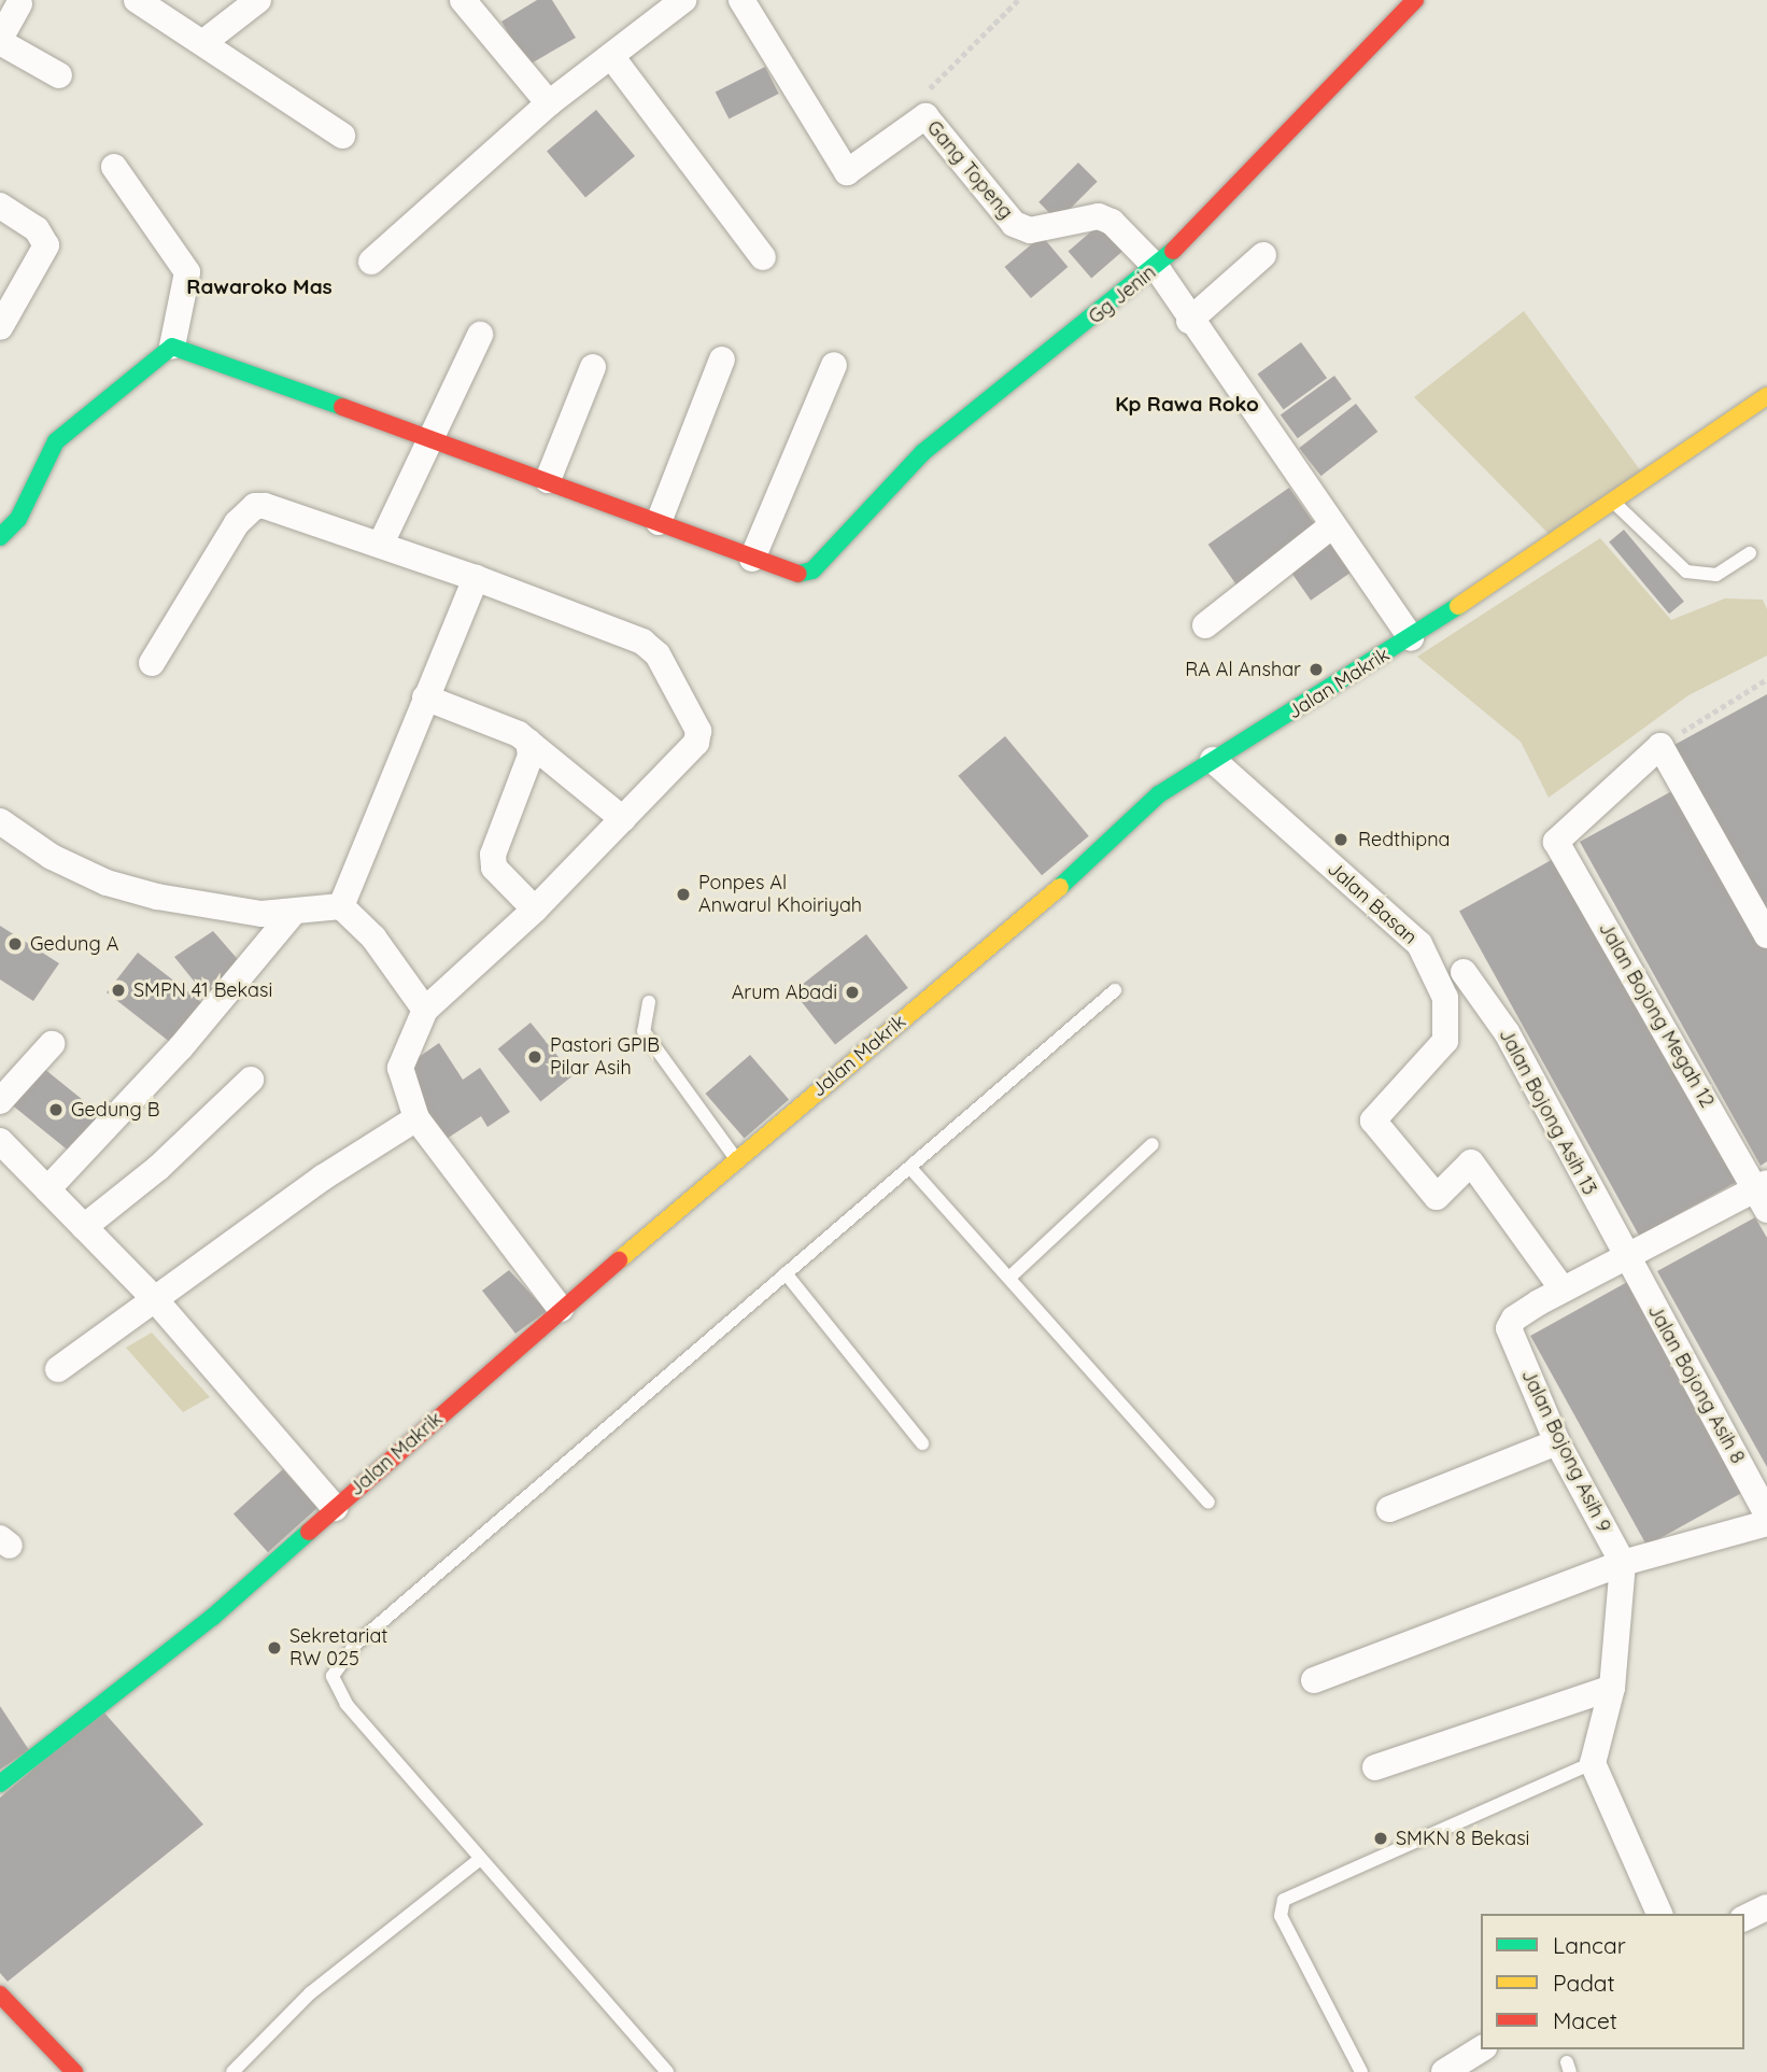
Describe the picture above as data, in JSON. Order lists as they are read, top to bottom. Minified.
{"streets":{"street":["Gang Topeng","Gg Jenin","Jalan Makrik","Jalan Basan","Jalan Bojong Megah 12","Jalan Bojong Asih 13","Jalan Bojong Asih 8","Jalan Bojong Asih 9"]},"crossings":[["Gang Topeng","Gg Jenin"],["Gang Topeng","Jalan Makrik"],["Jalan Makrik","Jalan Basan"],["Jalan Basan","Jalan Bojong Asih 9"],["Jalan Bojong Asih 13","Jalan Bojong Asih 8"]],"districts":["Rawaroko Mas","Kp Rawa Roko"],"places":["RA Al Anshar","Redthipna","Ponpes Al Anwarul Khoiriyah","Gedung A","SMPN 41 Bekasi","Arum Abadi","Pastori GPIB Pilar Asih","Gedung B","Sekretariat RW 025","SMKN 8 Bekasi"],"legend":["Lancar","Padat","Macet"]}
